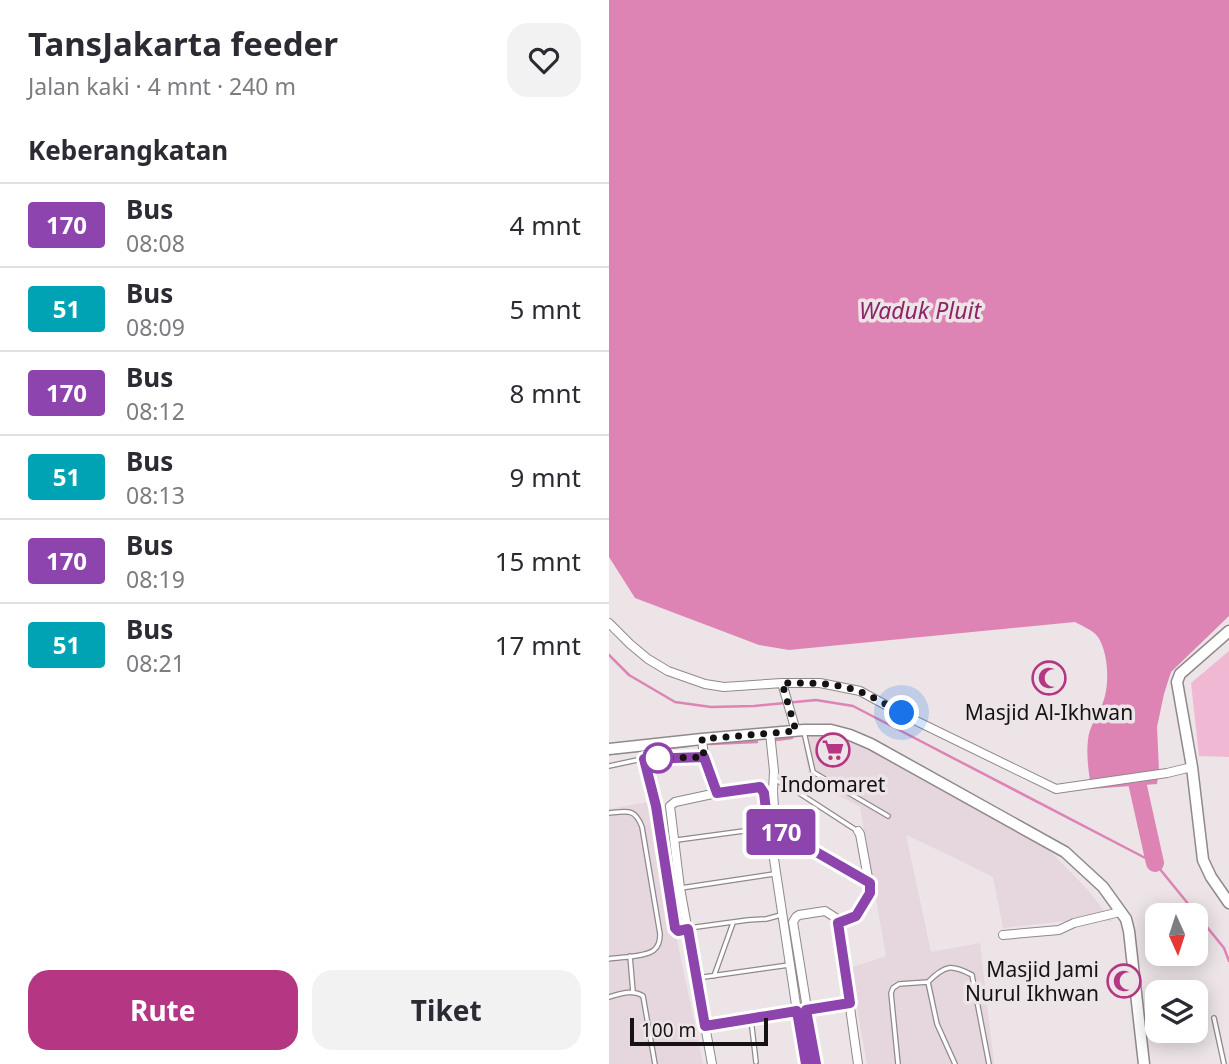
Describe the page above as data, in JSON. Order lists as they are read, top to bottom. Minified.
{"water":["Waduk Pluit"],"places":{"mosque":["Masjid Al-Ikhwan","Masjid Jami Nurul Ikhwan"],"supermarket":["Indomaret"]},"lines":["bus line 170"],"scale_bar":"100 m","north":"bottom","page":{"heading":[["TansJakarta feeder","Jalan kaki · 4 mnt · 240 m"],"Keberangkatan"],"on_map":"170","list":[{"mark":"170","name":"Bus","note":"08:08","value":"4 mnt"},{"mark":"51","name":"Bus","note":"08:09","value":"5 mnt"},{"mark":"170","name":"Bus","note":"08:12","value":"8 mnt"},{"mark":"51","name":"Bus","note":"08:13","value":"9 mnt"},{"mark":"170","name":"Bus","note":"08:19","value":"15 mnt"},{"mark":"51","name":"Bus","note":"08:21","value":"17 mnt"}],"buttons":["Rute","Tiket"],"scale":"100 m"}}
